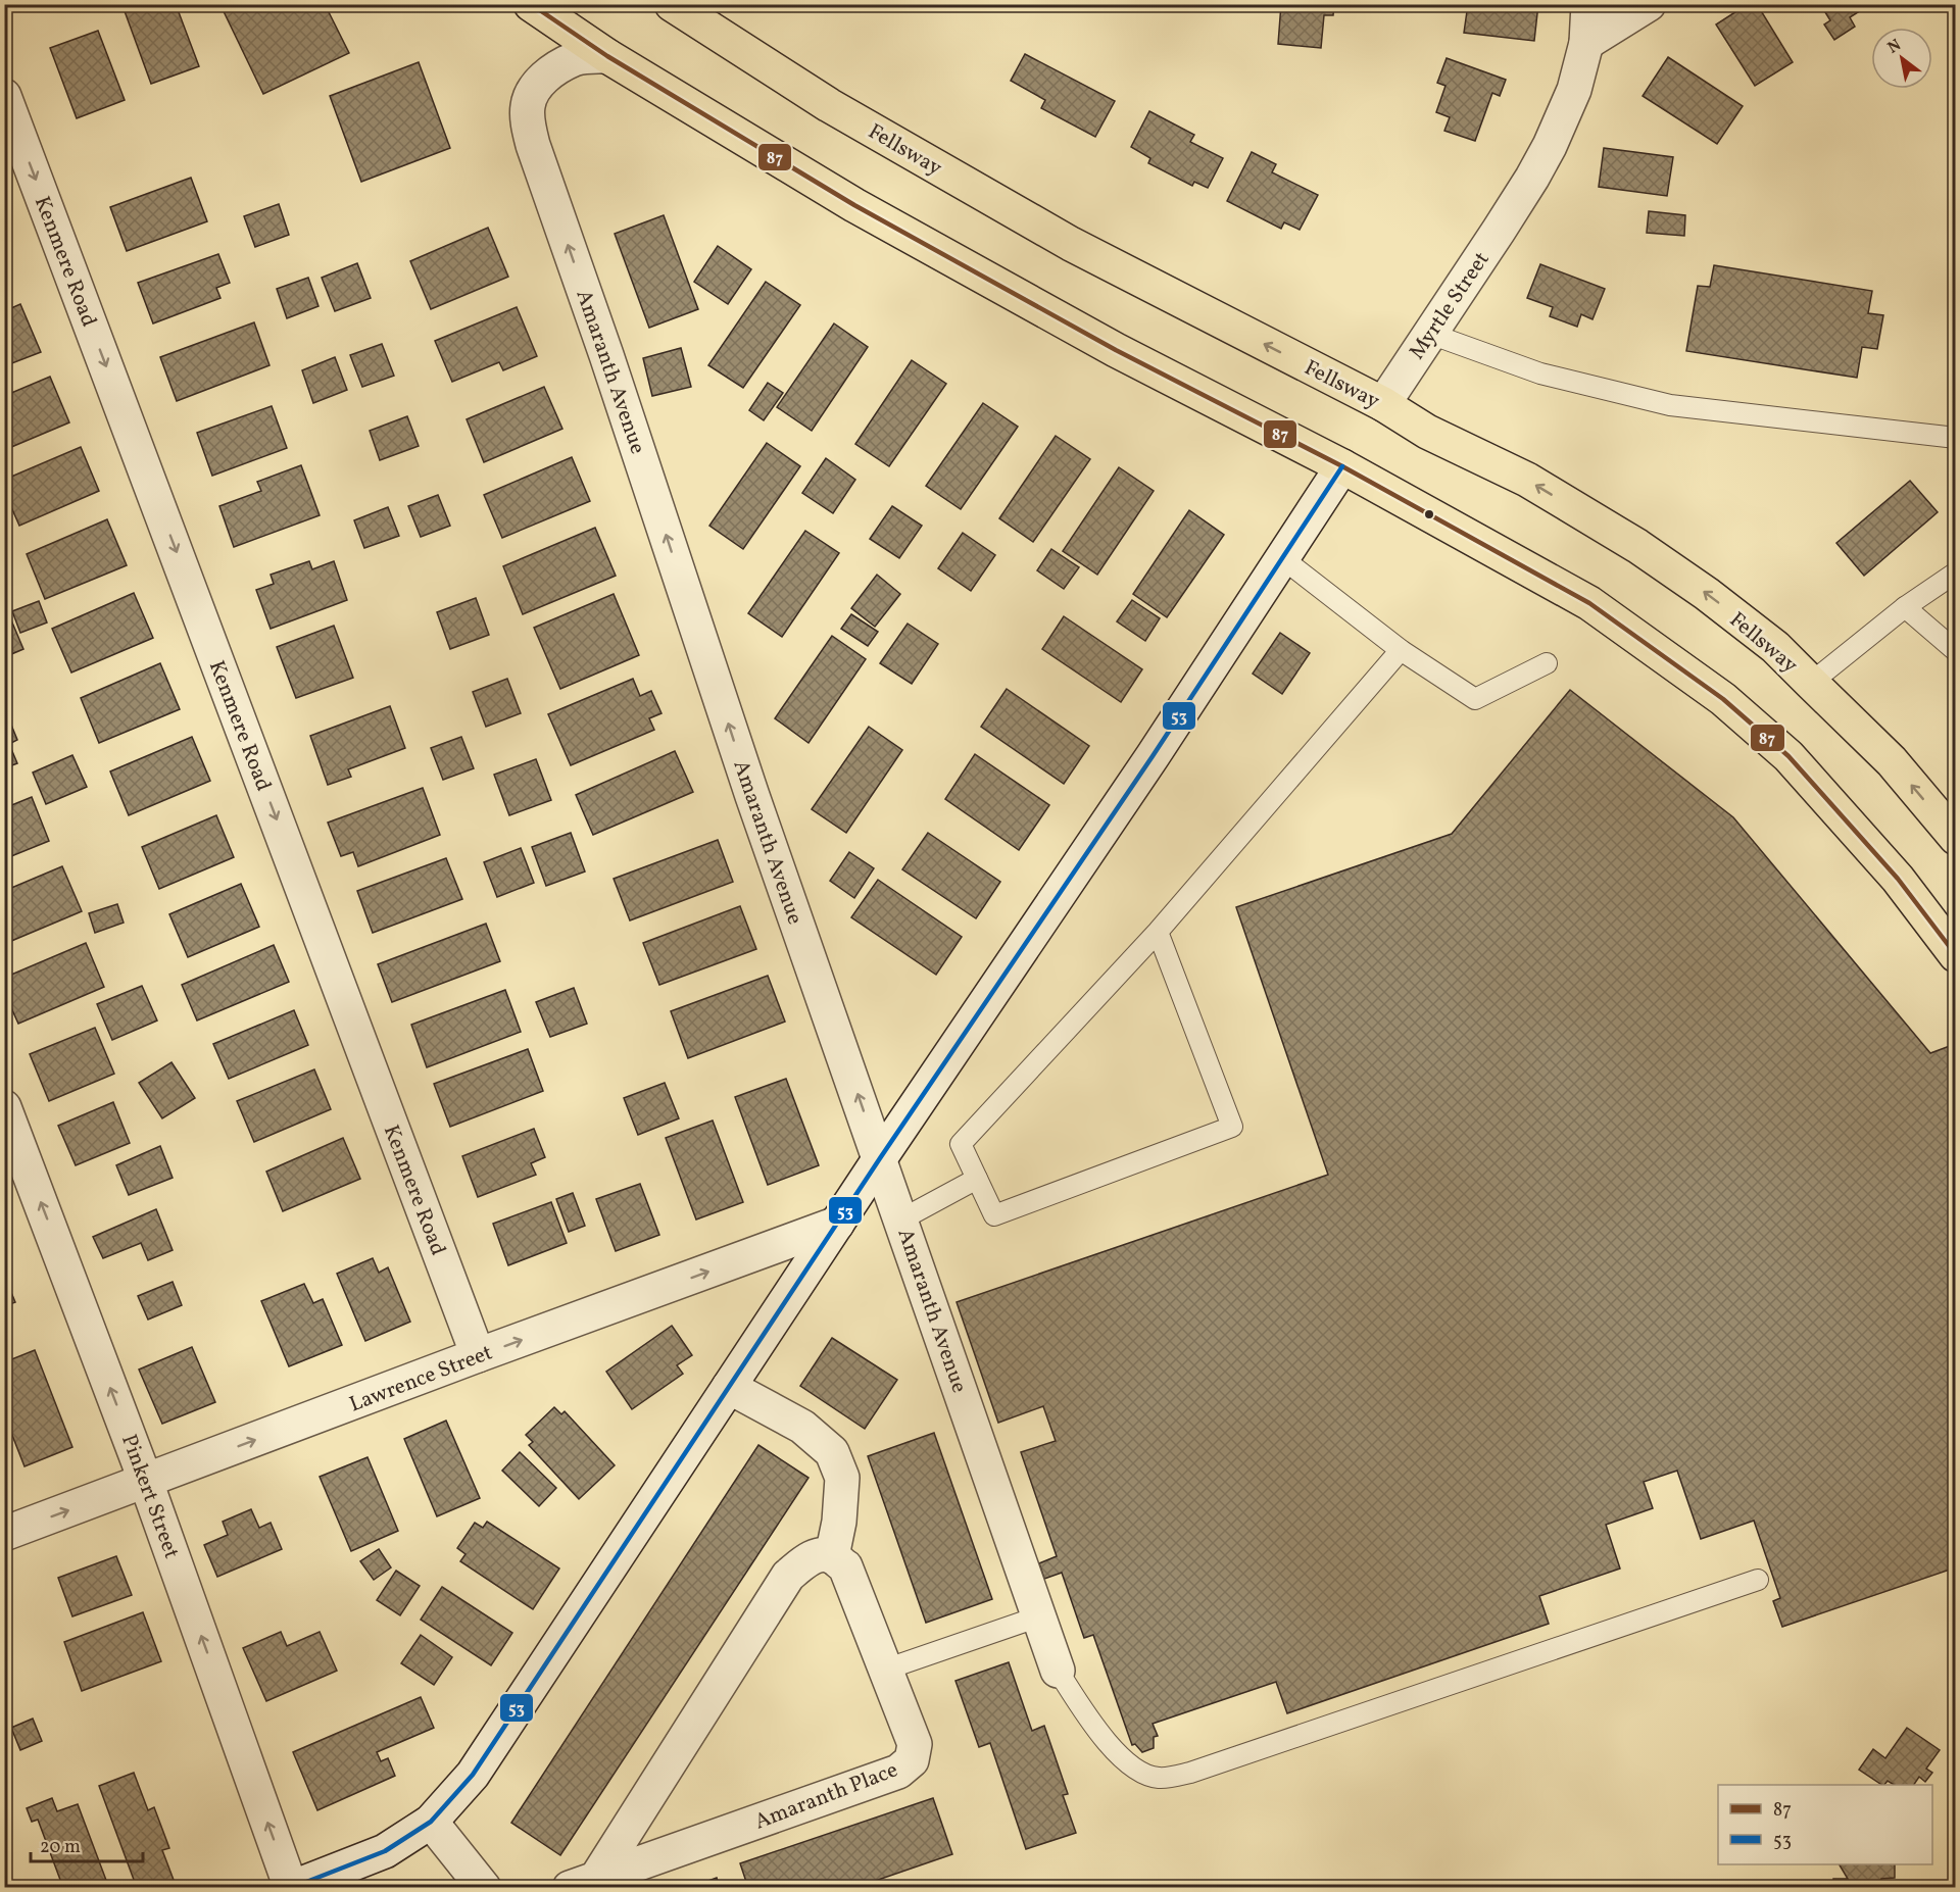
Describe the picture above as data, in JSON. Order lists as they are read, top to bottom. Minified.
{"streets":{"main road":["Fellsway"],"street":["Kenmere Road","Myrtle Street","Amaranth Avenue","Lawrence Street","Pinkert Street","Amaranth Place"]},"crossings":[["Fellsway","Myrtle Street"],["Kenmere Road","Lawrence Street"],["Lawrence Street","Pinkert Street"]],"one_way":["Kenmere Road","Amaranth Avenue","Lawrence Street","Pinkert Street"],"lines":["transit line 87","transit line 53"],"legend":["87","53"],"scale_bar":"20 m","north":"top left"}
